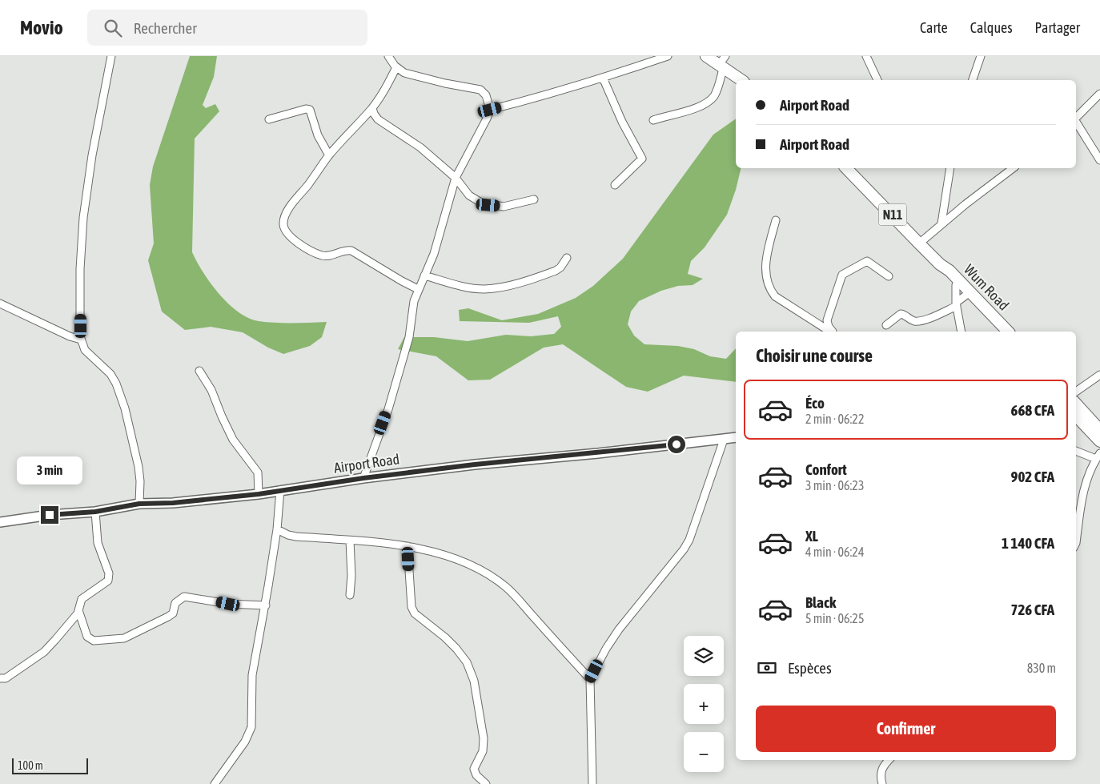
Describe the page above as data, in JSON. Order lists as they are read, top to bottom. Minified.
{"streets":{"highway":["N11","Wum Road"],"main road":["Airport Road"]},"scale_bar":"100 m","page":{"header":"Movio","search":"Rechercher","nav":["Carte","Calques","Partager"],"banner":["Airport Road","Airport Road"],"heading":"Choisir une course","list":[{"name":"Éco","note":"2 min · 06:22","value":"668 CFA"},{"name":"Confort","note":"3 min · 06:23","value":"902 CFA"},{"name":"XL","note":"4 min · 06:24","value":"1 140 CFA"},{"name":"Black","note":"5 min · 06:25","value":"726 CFA"}],"bubble":"3 min","map_buttons":["+","−"],"pay":["Espèces","830 m"],"buttons":"Confirmer","scale":"100 m"}}
